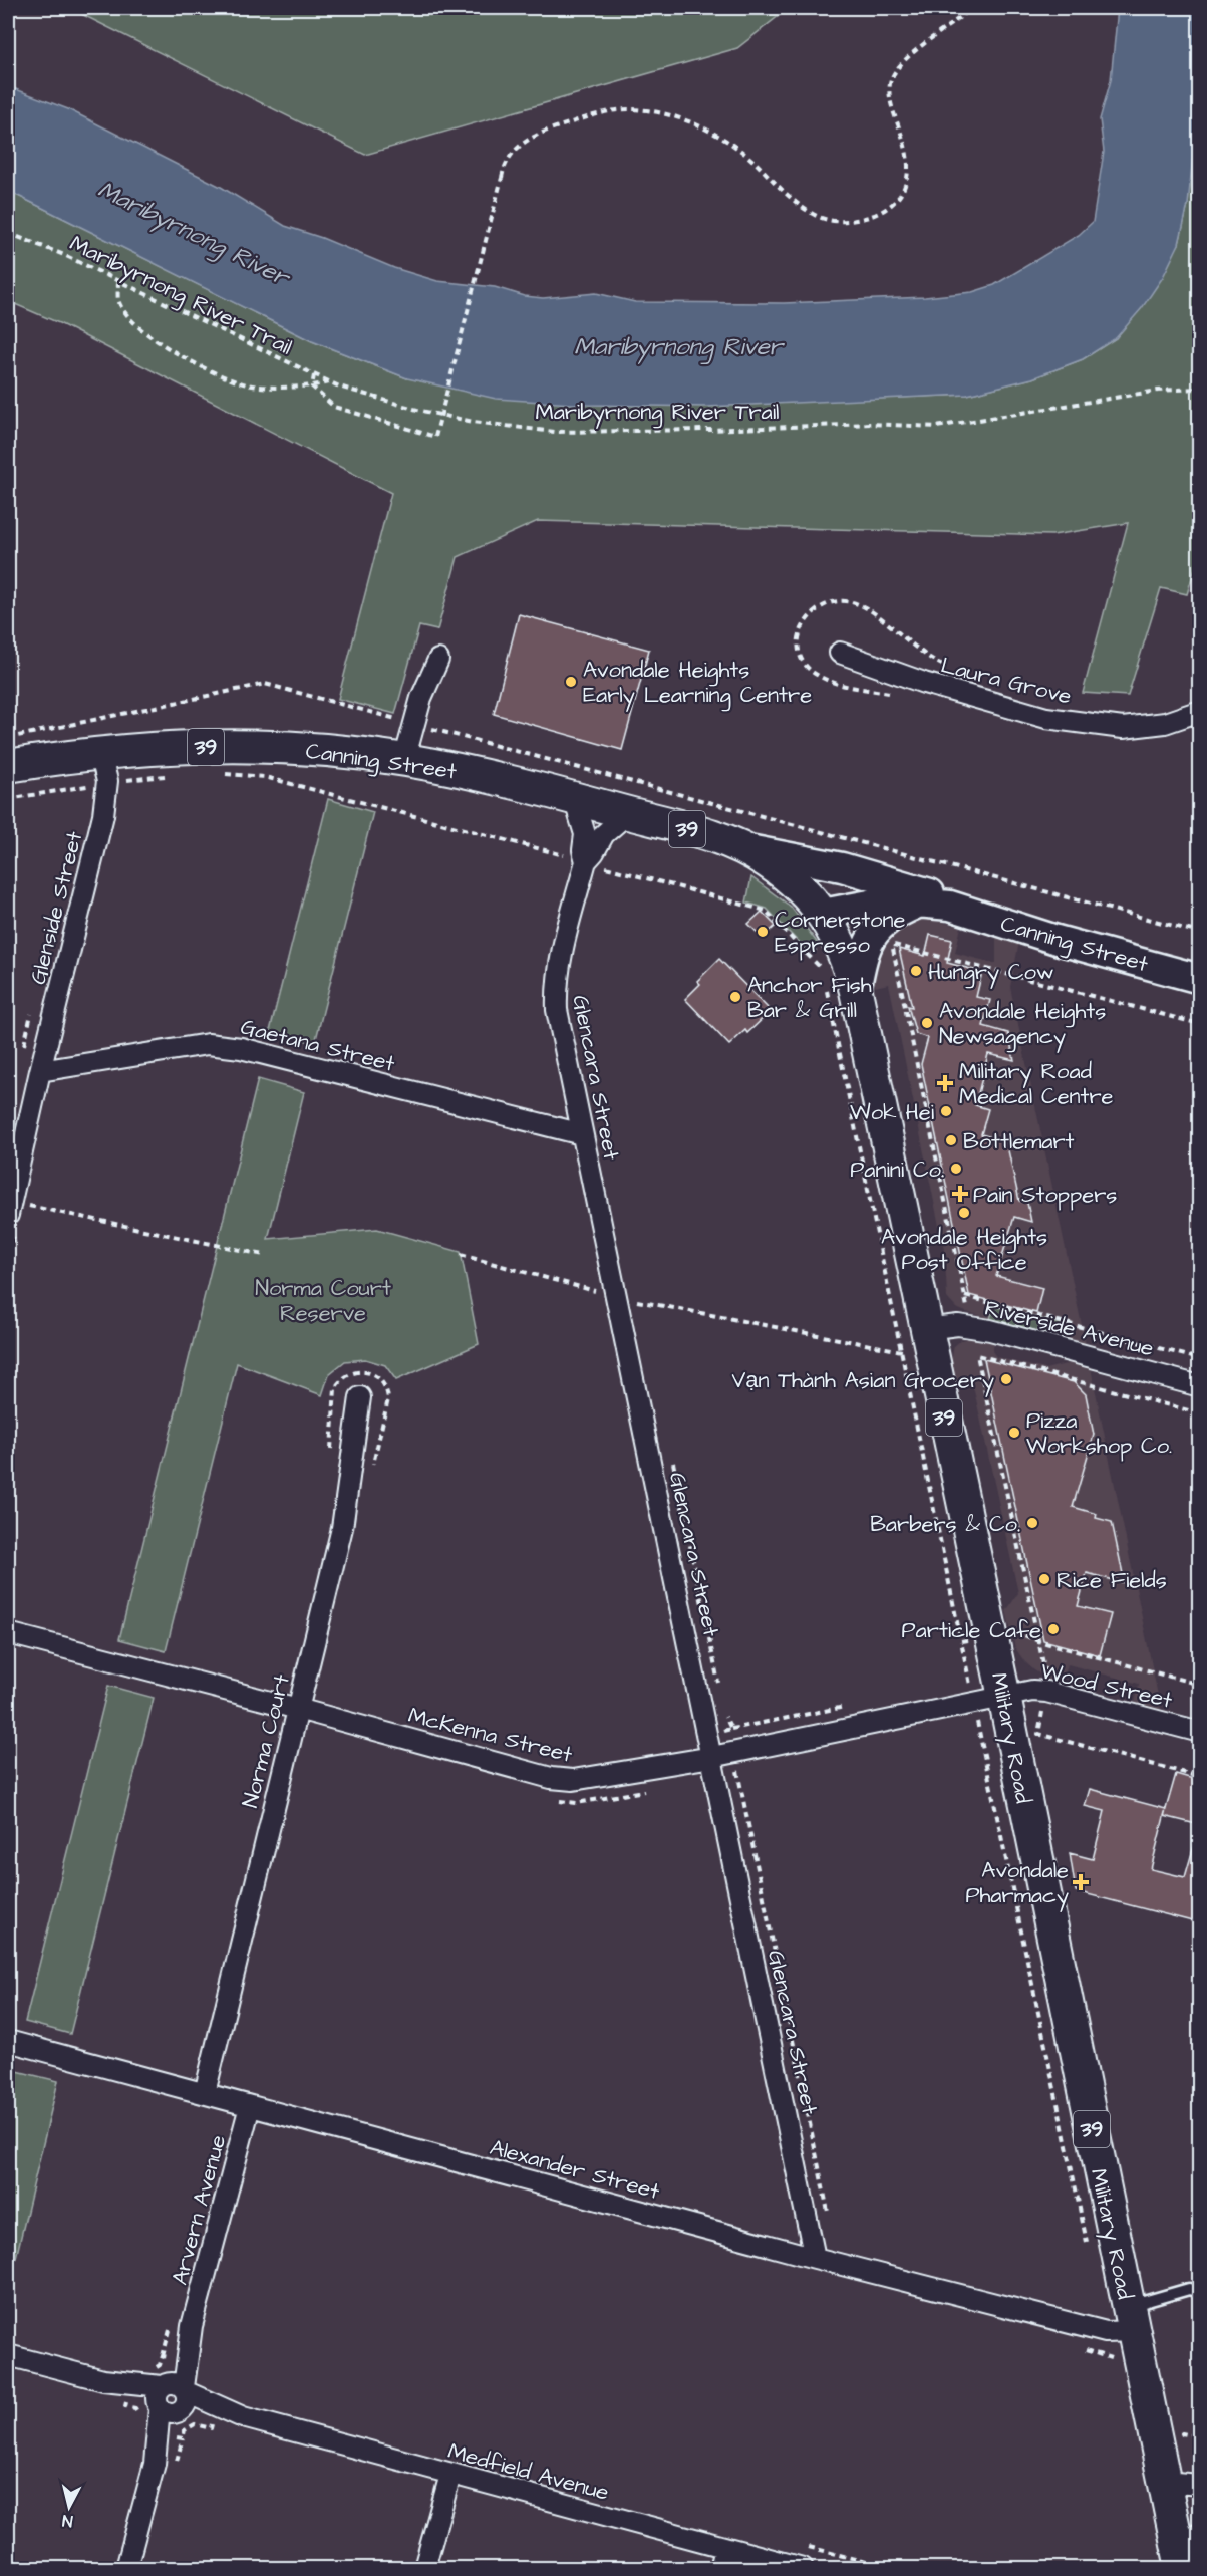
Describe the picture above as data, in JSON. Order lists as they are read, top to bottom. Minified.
{"streets":{"main road":["39","Canning Street","Military Road"],"street":["Laura Grove","Glenside Street","Gaetana Street","Glencara Street","Riverside Avenue","Wood Street","McKenna Street","Norma Court","Alexander Street","Arvern Avenue","Medfield Avenue"],"path":["Maribyrnong River Trail"]},"crossings":[["Canning Street","Glenside Street"],["Canning Street","Glencara Street"],["Canning Street","Military Road"],["Glenside Street","Gaetana Street"],["Gaetana Street","Glencara Street"],["Glencara Street","McKenna Street"],["Glencara Street","Alexander Street"],["Riverside Avenue","Military Road"],["Wood Street","McKenna Street"],["Wood Street","Military Road"],["McKenna Street","Military Road"],["McKenna Street","Norma Court"],["Military Road","Alexander Street"],["Norma Court","Alexander Street"],["Alexander Street","Arvern Avenue"],["Arvern Avenue","Medfield Avenue"]],"water":["Maribyrnong River"],"parks":["Norma Court Reserve"],"places":{"other":["Avondale Heights Early Learning Centre","Cornerstone Espresso","Hungry Cow","Anchor Fish Bar & Grill","Avondale Heights Newsagency","Wok Hei","Bottlemart","Panini Co.","Avondale Heights Post Office","Vạn Thành Asian Grocery","Pizza Workshop Co.","Barbers & Co.","Rice Fields","Particle Cafe"],"health":["Military Road Medical Centre","Pain Stoppers","Avondale Pharmacy"]},"north":"bottom"}
